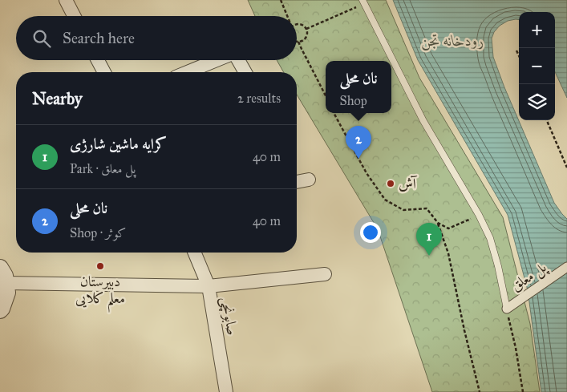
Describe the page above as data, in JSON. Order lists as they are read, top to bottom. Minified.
{"streets":{"street":["پل معلق","صابونچی"]},"water":["رودخانه تجن"],"places":["آش","دبیرستان معلم کلایی"],"page":{"map_buttons":["+","−"],"search":"Search here","popup":["نان محلی","Shop"],"heading":["Nearby","2 results"],"list":[{"mark":"1","name":"کرایه ماشین شارژی","note":"Park · پل معلق","value":"40 m"},{"mark":"2","name":"نان محلی","note":"Shop · کوثر","value":"40 m"}],"pins":["2","1"]}}
